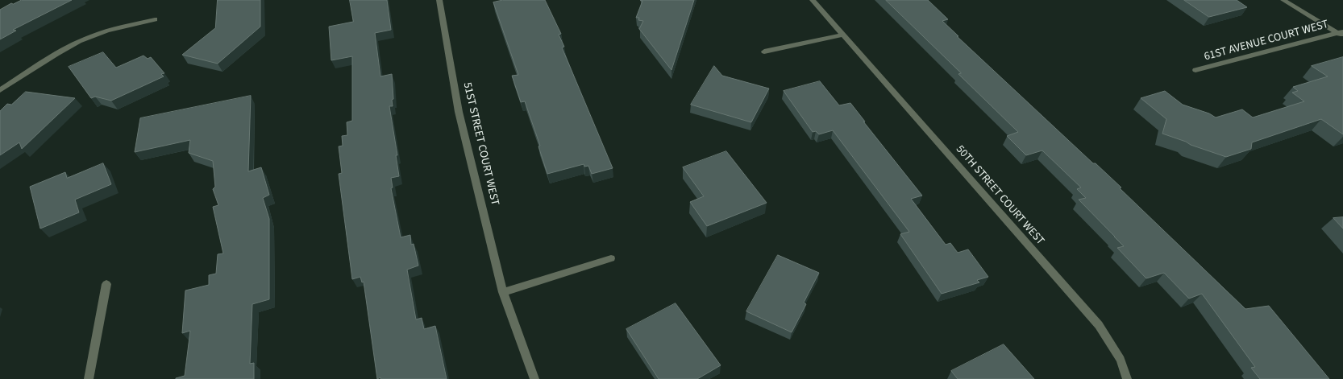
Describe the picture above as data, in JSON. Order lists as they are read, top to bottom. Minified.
{"streets":{"street":["61ST AVENUE COURT WEST","51ST STREET COURT WEST","50TH STREET COURT WEST"]}}
